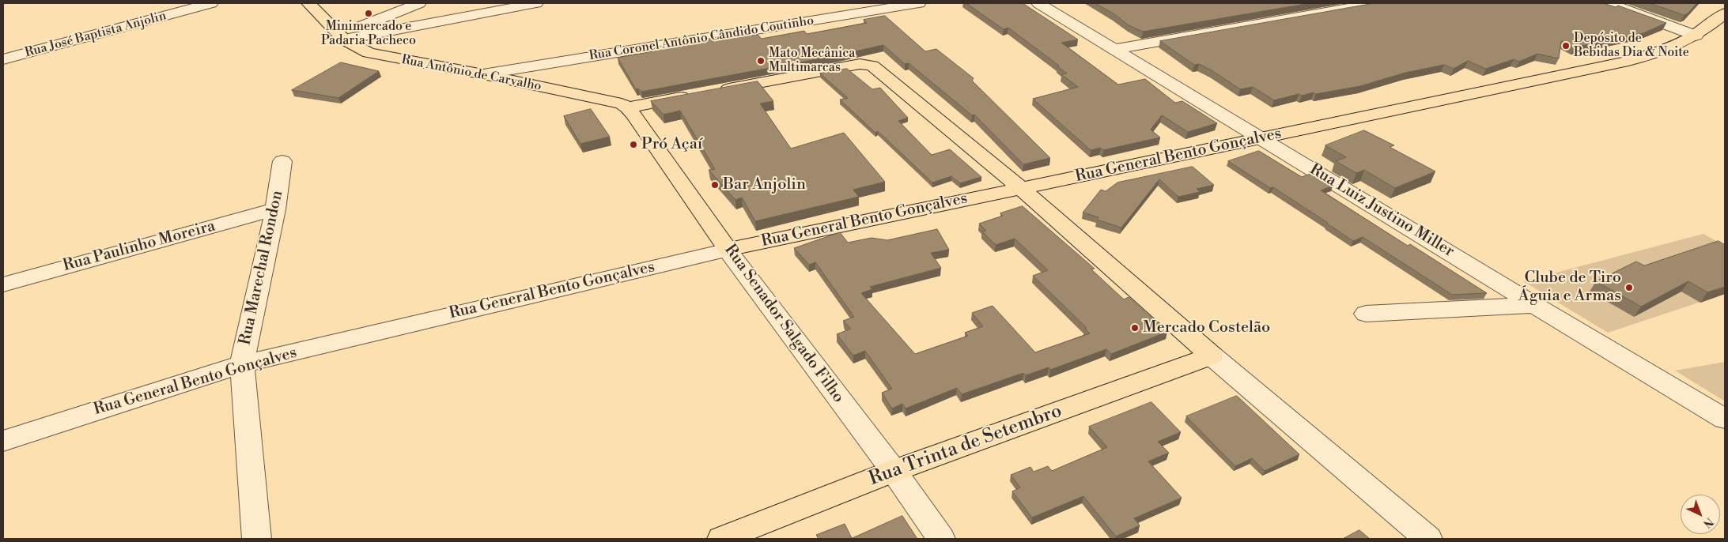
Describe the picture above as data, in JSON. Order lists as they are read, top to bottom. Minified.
{"streets":{"main road":["Rua Antônio de Carvalho","Rua General Bento Gonçalves","Rua Senador Salgado Filho","Rua Trinta de Setembro"],"street":["Rua José Baptista Anjolin","Rua Coronel Antônio Cândido Coutinho","Rua Luiz Justino Miller","Rua Paulinho Moreira","Rua Marechal Rondon"]},"crossings":[["Rua Coronel Antônio Cândido Coutinho","Rua Antônio de Carvalho"],["Rua Antônio de Carvalho","Rua Senador Salgado Filho"],["Rua General Bento Gonçalves","Rua Luiz Justino Miller"],["Rua General Bento Gonçalves","Rua Marechal Rondon"],["Rua General Bento Gonçalves","Rua Senador Salgado Filho"],["Rua Paulinho Moreira","Rua Marechal Rondon"],["Rua Senador Salgado Filho","Rua Trinta de Setembro"]],"places":["Minimercado e Padaria Pacheco","Depósito de Bebidas Dia & Noite","Mato Mecânica Multimarcas","Pró Açaí","Bar Anjolin","Clube de Tiro Águia e Armas","Mercado Costelão"],"north":"bottom right"}
